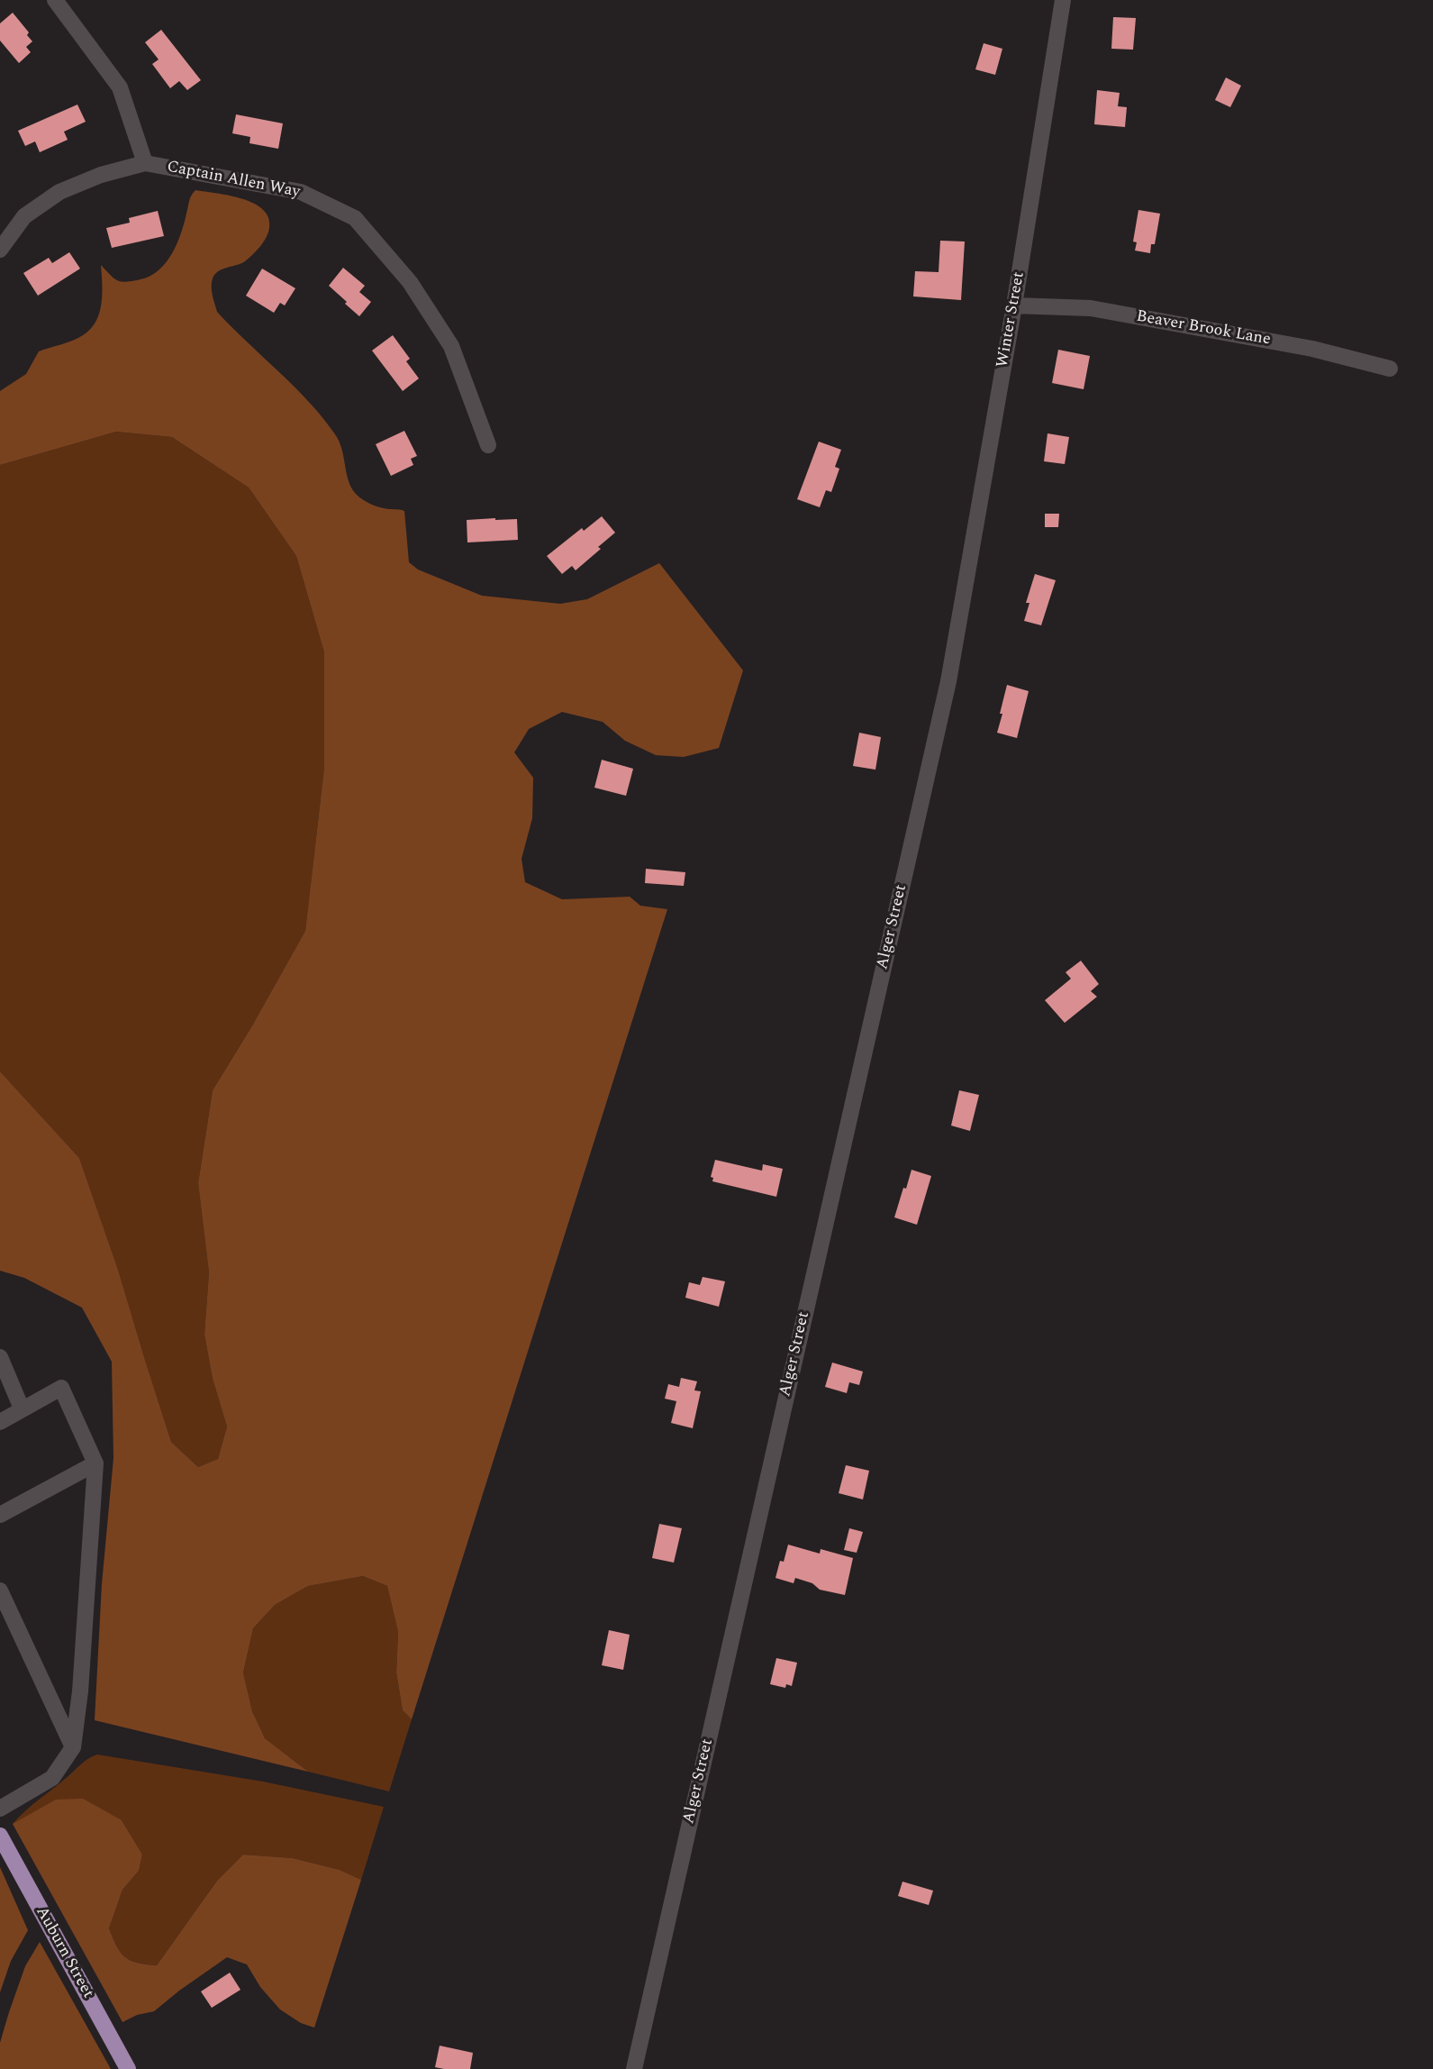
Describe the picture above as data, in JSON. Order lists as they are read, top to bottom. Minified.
{"streets":{"main road":["Auburn Street"],"street":["Captain Allen Way","Winter Street","Beaver Brook Lane","Alger Street"]},"crossings":[["Winter Street","Beaver Brook Lane"],["Winter Street","Alger Street"]]}
